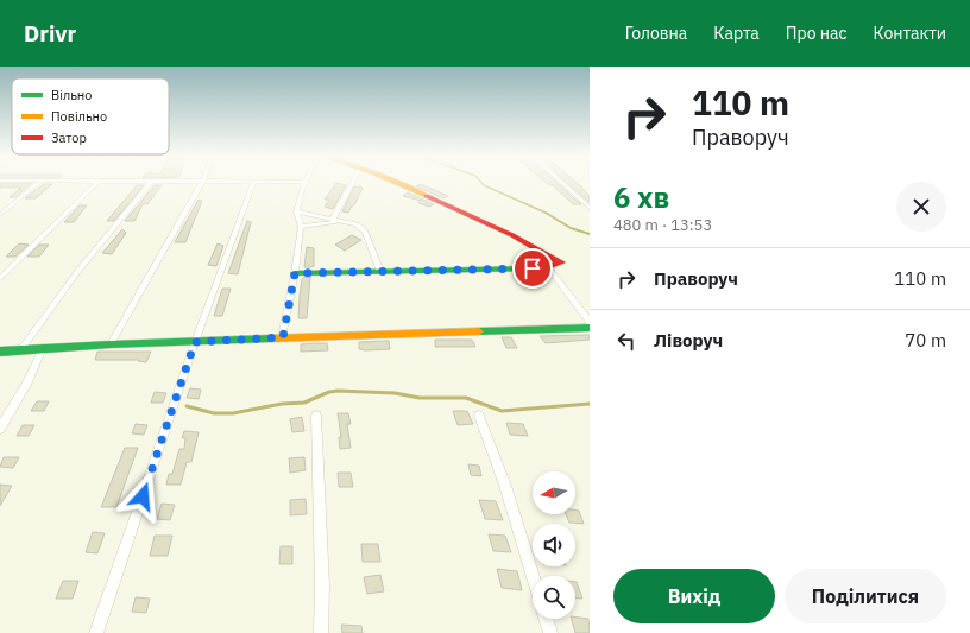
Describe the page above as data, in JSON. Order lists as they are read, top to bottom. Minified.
{"legend":["Вільно","Повільно","Затор"],"north":"left","page":{"header":"Drivr","nav":["Головна","Карта","Про нас","Контакти"],"turn":["110 m","Праворуч"],"heading":["6 хв","480 m · 13:53"],"list":[{"name":"Праворуч","value":"110 m"},{"name":"Ліворуч","value":"70 m"}],"buttons":["Вихід","Поділитися"]}}
